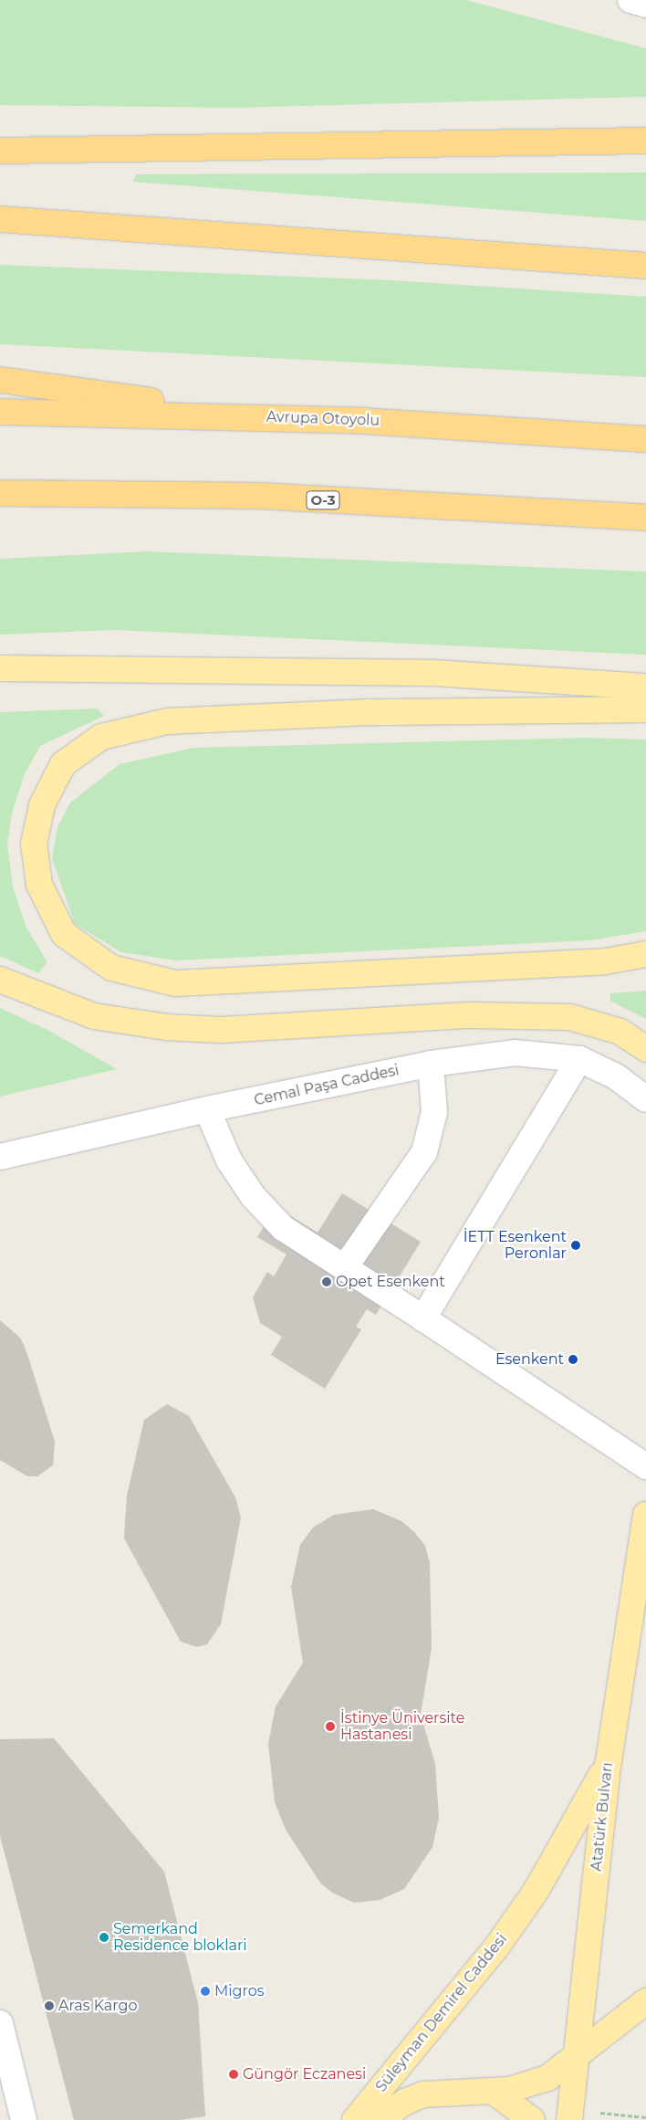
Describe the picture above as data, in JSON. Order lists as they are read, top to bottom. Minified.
{"streets":{"highway":["Avrupa Otoyolu","O-3"],"main road":["Atatürk Bulvarı","Süleyman Demirel Caddesi"],"street":["Cemal Paşa Caddesi"]},"crossings":[["Atatürk Bulvarı","Süleyman Demirel Caddesi"]],"places":["İETT Esenkent Peronlar","Opet Esenkent","Esenkent","İstinye Üniversite Hastanesi","Semerkand Residence bloklari","Migros","Aras Kargo","Güngör Eczanesi"]}
